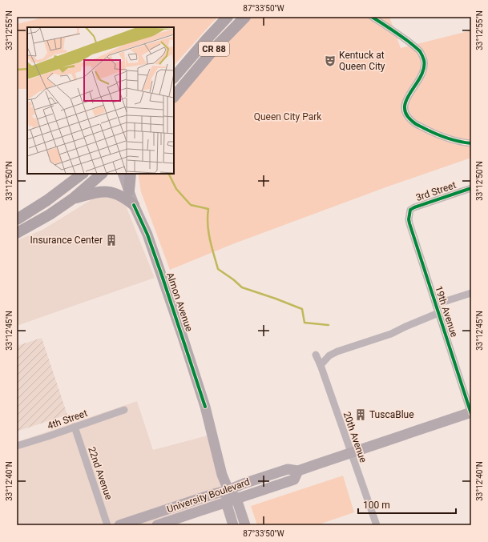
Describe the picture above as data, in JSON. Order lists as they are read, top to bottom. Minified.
{"streets":{"main road":["CR 88","Almon Avenue","University Boulevard"],"street":["3rd Street","19th Avenue","4th Street","20th Avenue","22nd Avenue"]},"crossings":[["3rd Street","19th Avenue"],["Almon Avenue","University Boulevard"],["19th Avenue","University Boulevard"],["4th Street","22nd Avenue"],["20th Avenue","University Boulevard"]],"parks":["Queen City Park"],"places":{"theatre":["Kentuck at Queen City"],"building":["Insurance Center","TuscaBlue"]},"scale_bar":"100 m","coordinates":["87°33'50\"W","33°12'55\"N","33°12'50\"N","33°12'45\"N","33°12'40\"N"]}
